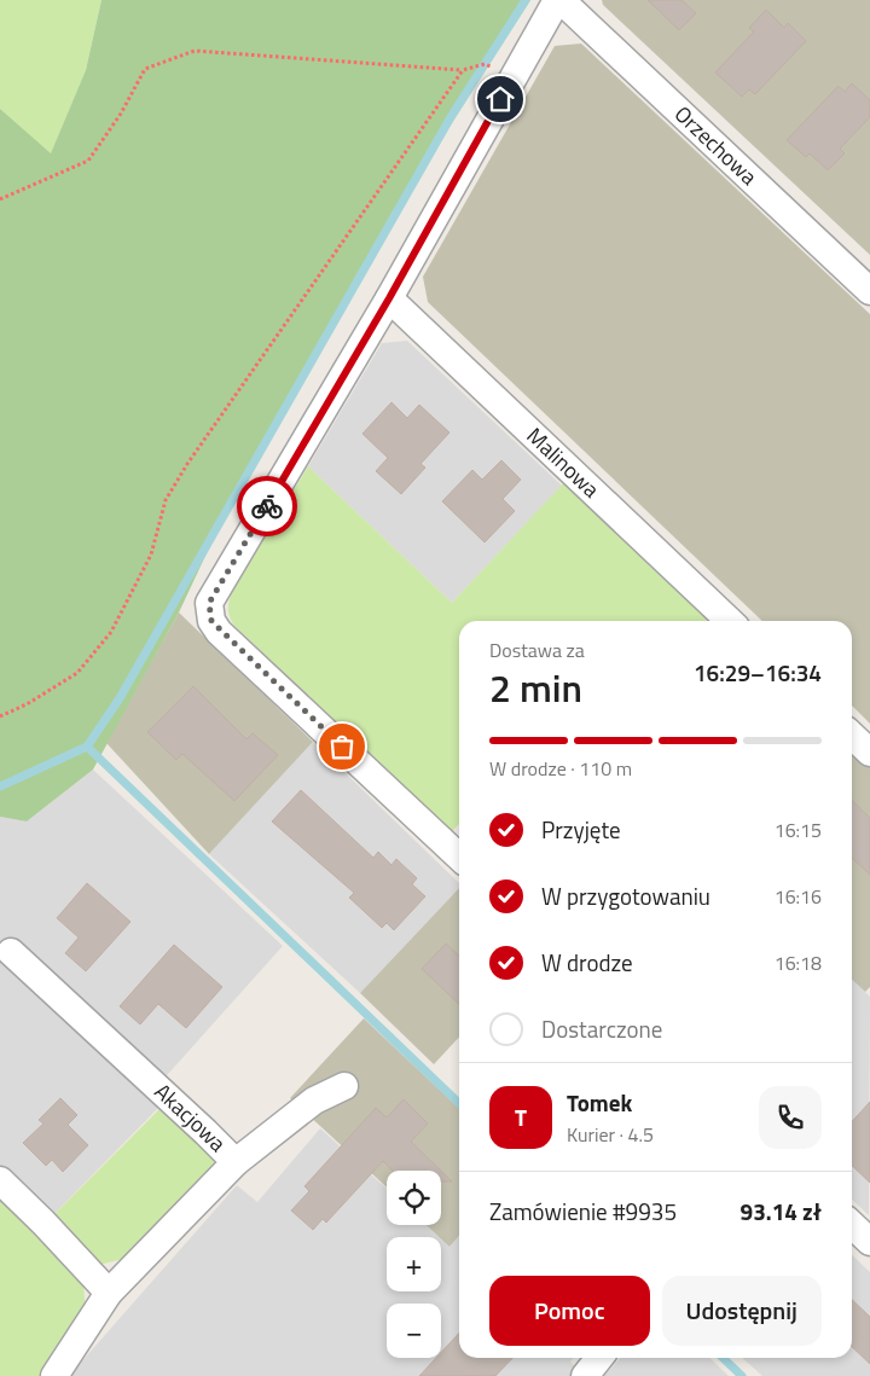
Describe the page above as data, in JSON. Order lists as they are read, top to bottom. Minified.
{"streets":{"street":["Orzechowa","Malinowa","Akacjowa"]},"page":{"heading":["2 min","Dostawa za","16:29–16:34"],"panel":["Tomek","Kurier · 4.5","Zamówienie #9935","93.14 zł"],"bar":"W drodze · 110 m","list":[["Przyjęte","16:15"],["W przygotowaniu","16:16"],["W drodze","16:18"],"Dostarczone"],"round":"T","map_buttons":["+","−"],"buttons":["Pomoc","Udostępnij"]}}
